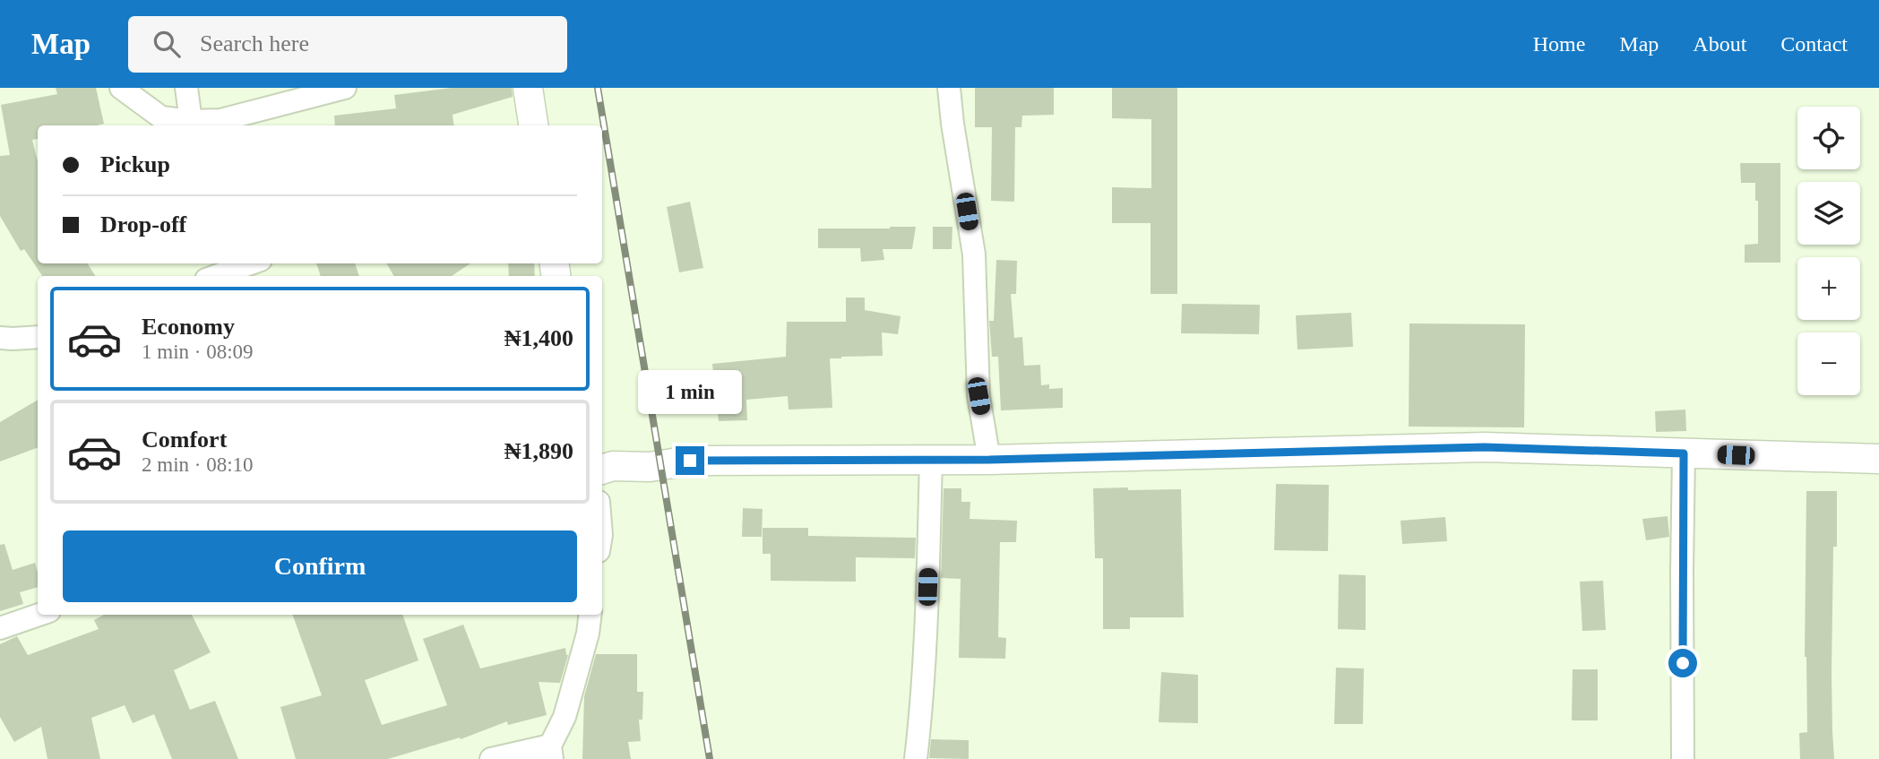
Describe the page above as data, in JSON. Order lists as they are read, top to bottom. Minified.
{"page":{"header":"Map","search":"Search here","nav":["Home","Map","About","Contact"],"map_buttons":["+","−"],"banner":["Pickup","Drop-off"],"list":[{"name":"Economy","note":"1 min · 08:09","value":"₦1,400"},{"name":"Comfort","note":"2 min · 08:10","value":"₦1,890"}],"bubble":"1 min","buttons":"Confirm"}}
